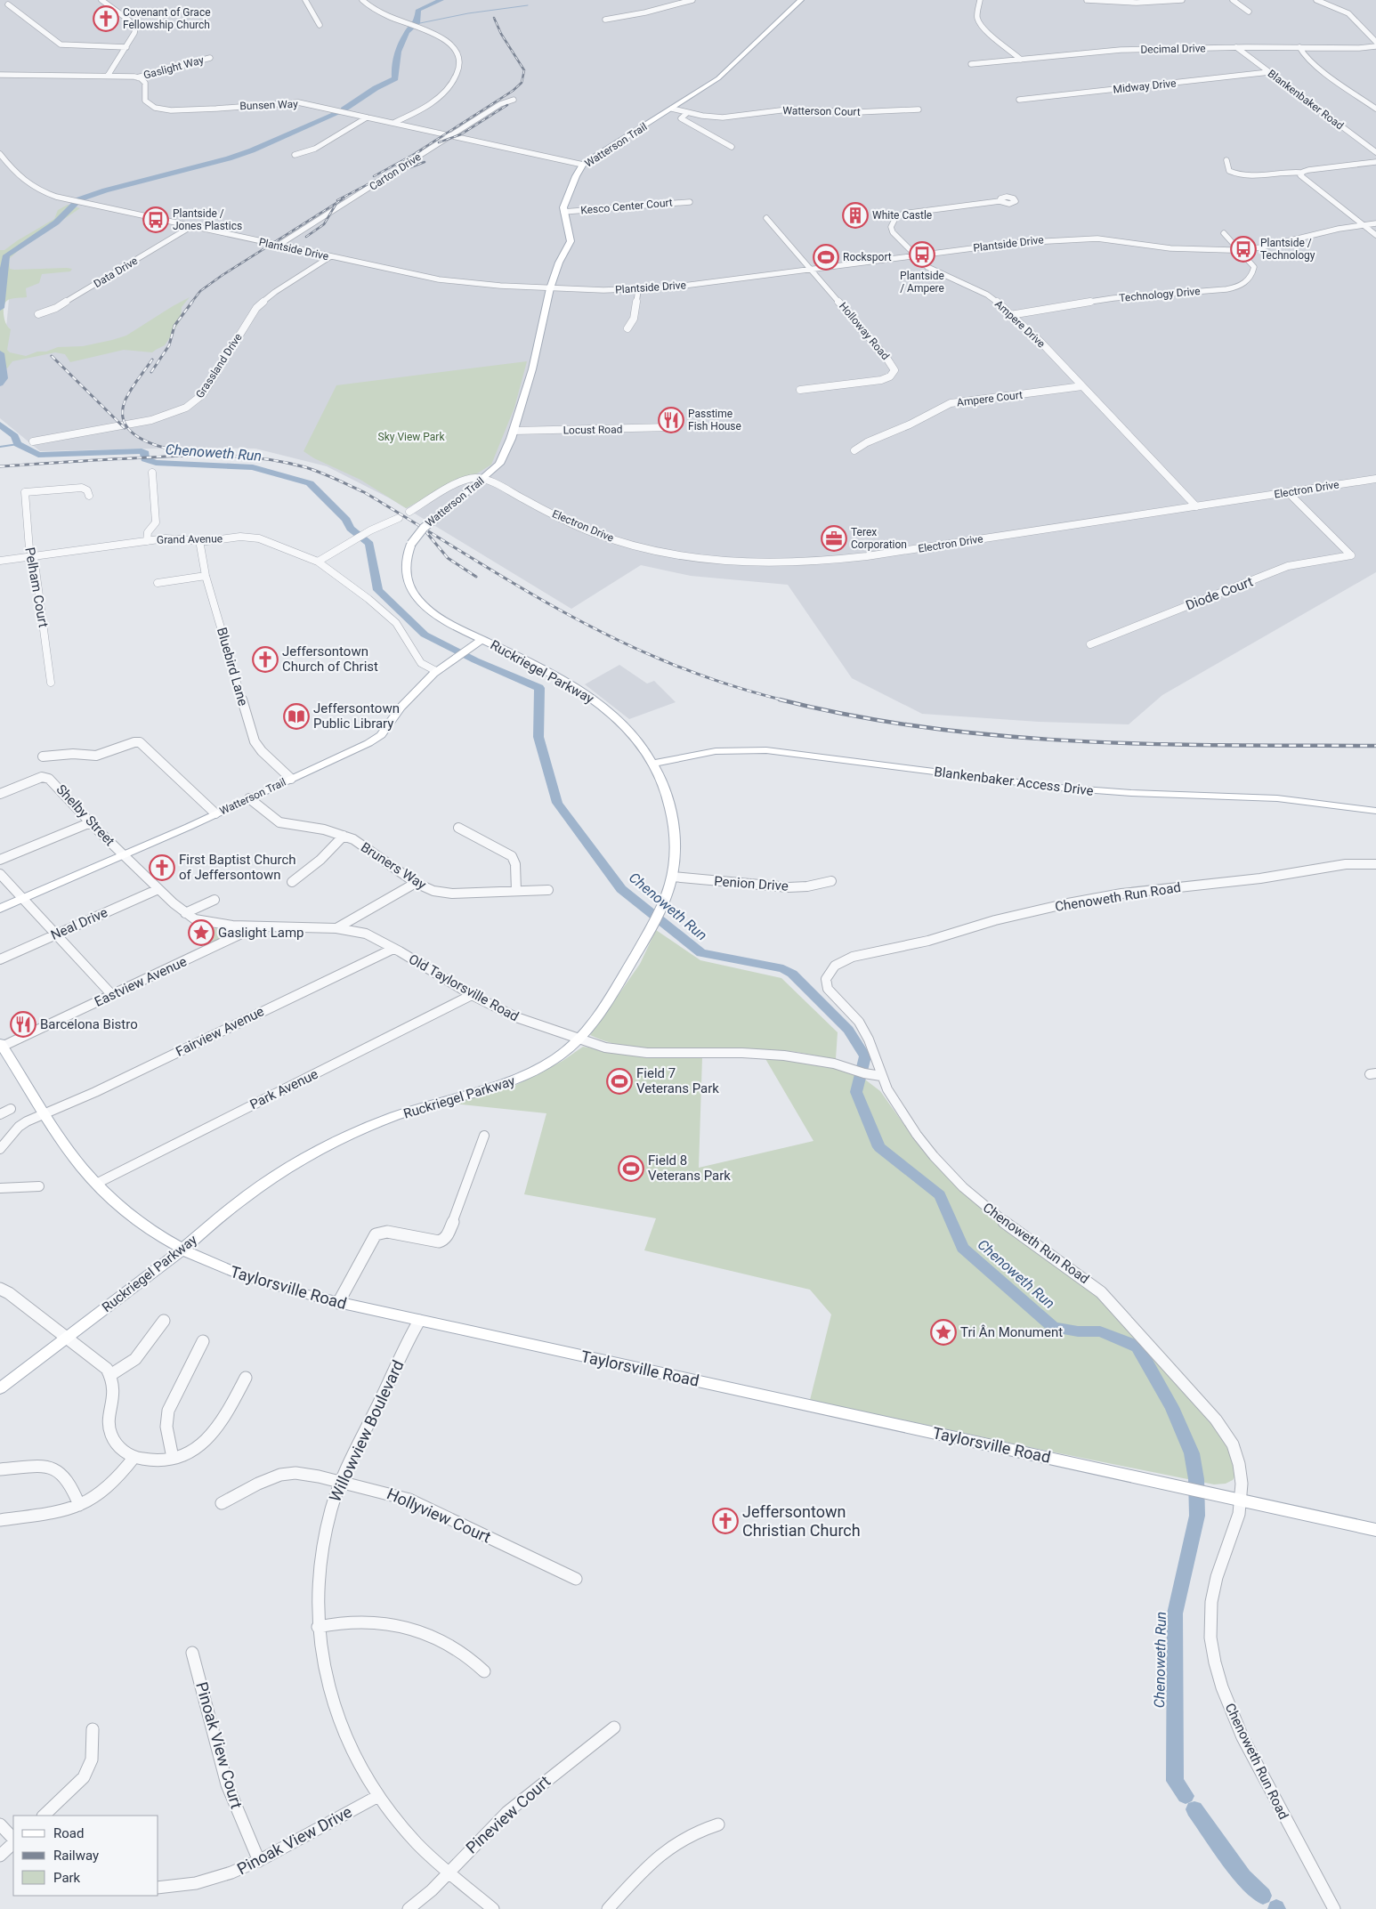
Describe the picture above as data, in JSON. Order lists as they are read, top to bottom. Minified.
{"streets":{"main road":["Watterson Trail","Ruckriegel Parkway","Blankenbaker Access Drive","Taylorsville Road"],"street":["Decimal Drive","Gaslight Way","Midway Drive","Blankenbaker Road","Bunsen Way","Watterson Court","Carton Drive","Kesco Center Court","Plantside Drive","Data Drive","Technology Drive","Ampere Drive","Holloway Road","Grassland Drive","Ampere Court","Locust Road","Electron Drive","Grand Avenue","Pelham Court","Diode Court","Bluebird Lane","Shelby Street","Bruners Way","Penion Drive","Chenoweth Run Road","Neal Drive","Eastview Avenue","Old Taylorsville Road","Fairview Avenue","Park Avenue","Willowview Boulevard","Hollyview Court","Pinoak View Court","Pineview Court","Pinoak View Drive"]},"crossings":[["Decimal Drive","Blankenbaker Road"],["Gaslight Way","Bunsen Way"],["Midway Drive","Blankenbaker Road"],["Bunsen Way","Watterson Trail"],["Bunsen Way","Carton Drive"],["Watterson Court","Watterson Trail"],["Watterson Trail","Kesco Center Court"],["Watterson Trail","Plantside Drive"],["Watterson Trail","Locust Road"],["Watterson Trail","Electron Drive"],["Watterson Trail","Grand Avenue"],["Watterson Trail","Bluebird Lane"],["Watterson Trail","Ruckriegel Parkway"],["Watterson Trail","Shelby Street"],["Watterson Trail","Bruners Way"],["Watterson Trail","Old Taylorsville Road"],["Carton Drive","Plantside Drive"],["Plantside Drive","Data Drive"],["Plantside Drive","Technology Drive"],["Plantside Drive","Ampere Drive"],["Plantside Drive","Holloway Road"],["Plantside Drive","Grassland Drive"],["Technology Drive","Ampere Drive"],["Ampere Drive","Ampere Court"],["Ampere Drive","Electron Drive"],["Electron Drive","Diode Court"],["Grand Avenue","Pelham Court"],["Grand Avenue","Bluebird Lane"],["Ruckriegel Parkway","Blankenbaker Access Drive"],["Ruckriegel Parkway","Penion Drive"],["Ruckriegel Parkway","Old Taylorsville Road"],["Ruckriegel Parkway","Taylorsville Road"],["Shelby Street","Old Taylorsville Road"],["Chenoweth Run Road","Old Taylorsville Road"],["Chenoweth Run Road","Taylorsville Road"],["Neal Drive","Old Taylorsville Road"],["Eastview Avenue","Old Taylorsville Road"],["Eastview Avenue","Taylorsville Road"],["Old Taylorsville Road","Fairview Avenue"],["Old Taylorsville Road","Park Avenue"],["Fairview Avenue","Taylorsville Road"],["Park Avenue","Taylorsville Road"],["Taylorsville Road","Willowview Boulevard"],["Willowview Boulevard","Hollyview Court"],["Willowview Boulevard","Pineview Court"],["Willowview Boulevard","Pinoak View Drive"],["Pinoak View Court","Pinoak View Drive"]],"water":["Chenoweth Run"],"parks":["Sky View Park"],"places":{"church":["Covenant of Grace Fellowship Church","Jeffersontown Church of Christ","First Baptist Church of Jeffersontown","Jeffersontown Christian Church"],"building":["White Castle"],"bus stop":["Plantside / Jones Plastics","Plantside / Technology","Plantside / Ampere"],"sports":["Rocksport","Field 7 Veterans Park","Field 8 Veterans Park"],"restaurant":["Passtime Fish House","Barcelona Bistro"],"office":["Terex Corporation"],"library":["Jeffersontown Public Library"],"place":["Gaslight Lamp","Tri Ân Monument"]},"legend":["Road","Railway","Park"]}
